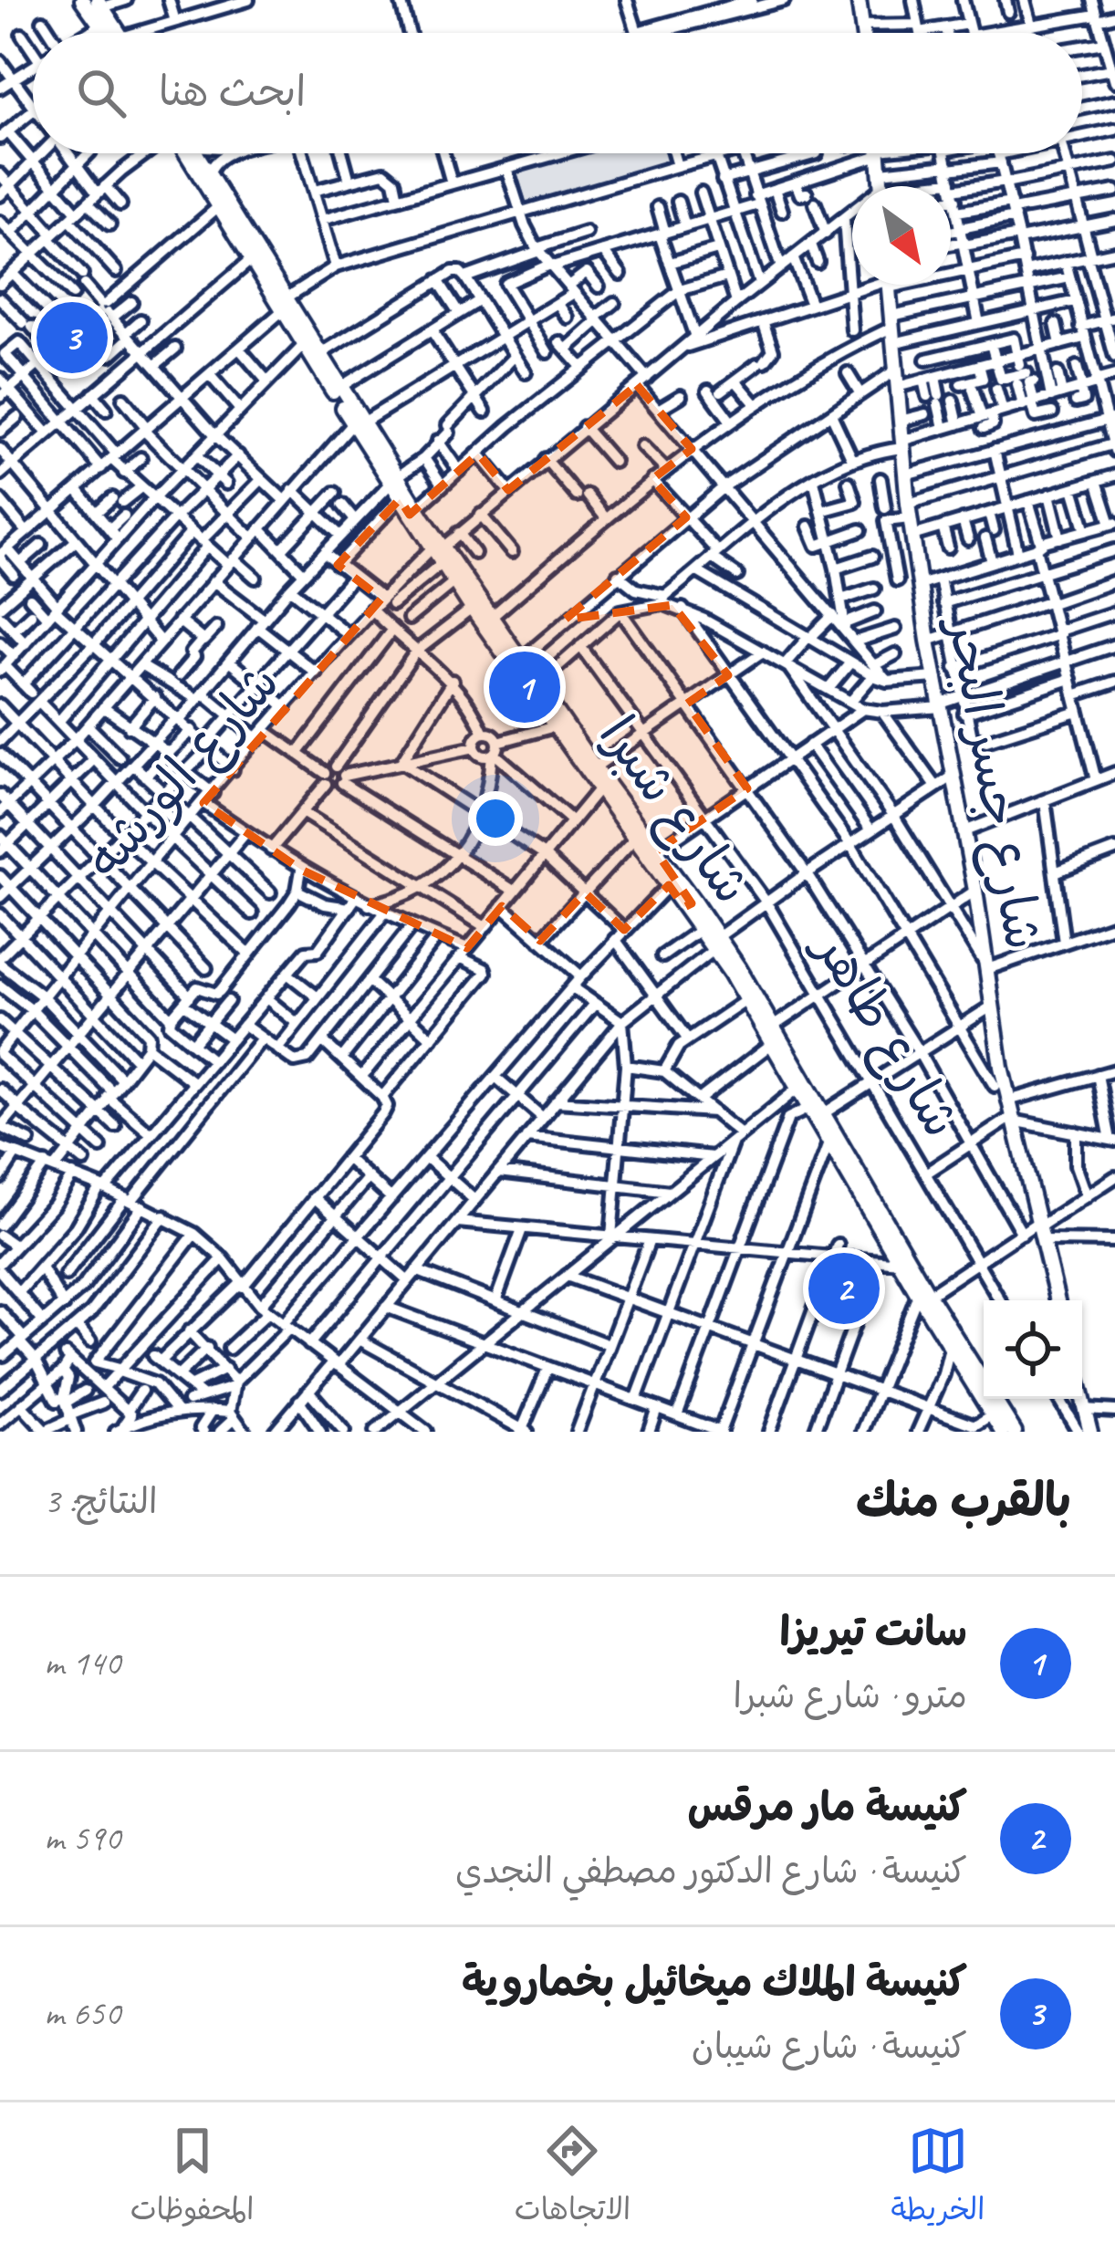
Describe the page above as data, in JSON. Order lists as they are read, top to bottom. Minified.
{"streets":{"main road":["شارع جسر البحر","شارع شبرا"],"street":["شارع الورشه","شارع طاهر"]},"crossings":[["شارع الورشه","شارع شبرا"]],"north":"bottom right","page":{"search":"ابحث هنا","pins":["3","1","2"],"heading":["بالقرب منك","النتائج: 3"],"list":[{"mark":"1","name":"سانت تيريزا","note":"مترو · شارع شبرا","value":"140 m"},{"mark":"2","name":"كنيسة مار مرقس","note":"كنيسة · شارع الدكتور مصطفي النجدي","value":"590 m"},{"mark":"3","name":"كنيسة الملاك ميخائيل بخماروية","note":"كنيسة · شارع شيبان","value":"650 m"}],"nav":["الخريطة","الاتجاهات","المحفوظات"]}}
